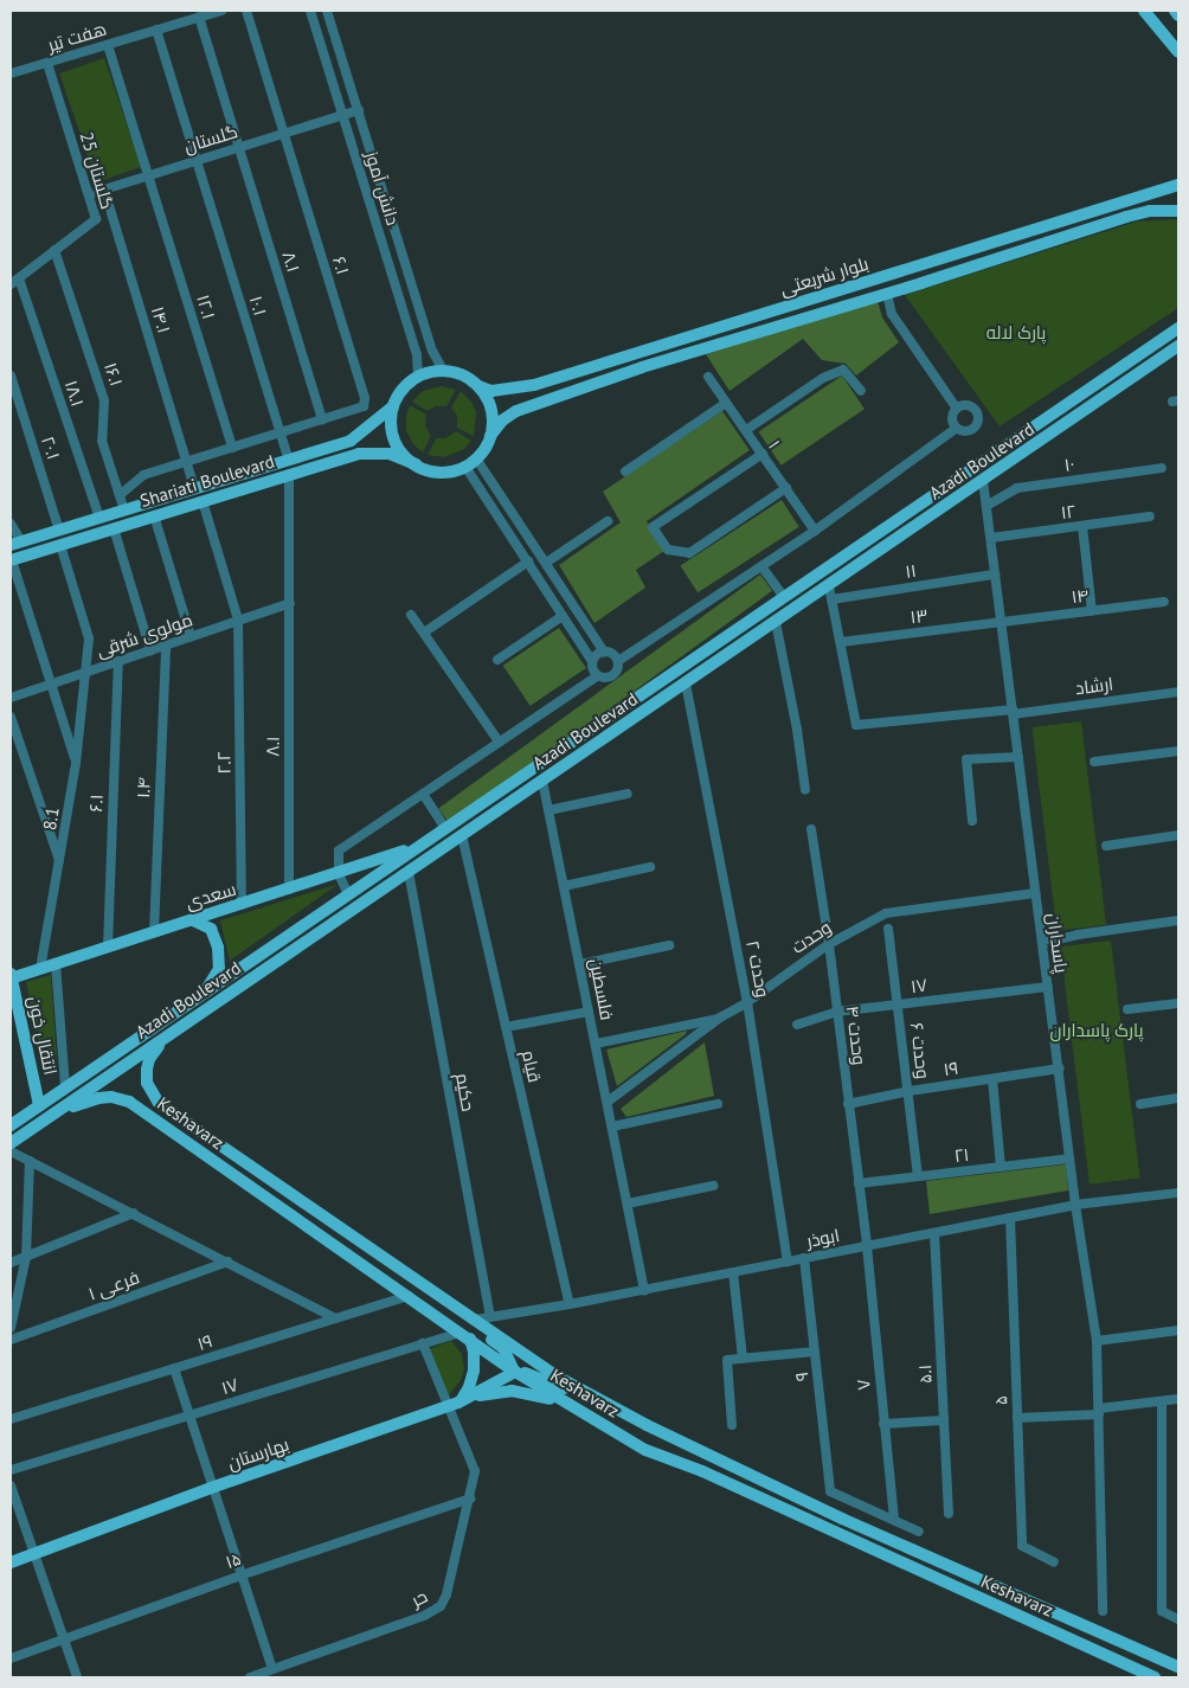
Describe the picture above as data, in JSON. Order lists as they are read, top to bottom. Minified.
{"streets":{"main road":["بلوار شریعتی","Azadi Boulevard","Shariati Boulevard","سعدی","انتقال خون","Keshavarz","بهارستان"],"street":["هفت تیر","گلستان","گلستان 25","دانش آموز","۸.۱","۶.۱","۱۰.۱","۱۲.۱","۱۴.۱","۱۶.۱","۱۸.۱","۱","۲۰.۱","۱۰","۱۲","۱۱","۱۴","۱۳","مولوی شرقی","ارشاد","۲.۲","۱.۴","8.1","وحدت","پاسداران","وحدت ۲","۱۷","فلسطین","وحدت ۴","وحدت ۶","قیام","۱۹","حکیم","۲۱","ابوذر","فرعی ۱","۵.۱","۹","۷","۵","۱۵","حر"]},"crossings":[["هفت تیر","گلستان 25"],["هفت تیر","۸.۱"],["هفت تیر","۱۰.۱"],["هفت تیر","۱۲.۱"],["گلستان","گلستان 25"],["گلستان","دانش آموز"],["گلستان","۸.۱"],["گلستان","۶.۱"],["گلستان","۱۰.۱"],["گلستان","۱۲.۱"],["گلستان","۱۴.۱"],["گلستان 25","۱۶.۱"],["گلستان 25","۱۸.۱"],["دانش آموز","بلوار شریعتی"],["دانش آموز","Shariati Boulevard"],["۸.۱","۶.۱"],["۸.۱","Shariati Boulevard"],["۸.۱","مولوی شرقی"],["۸.۱","سعدی"],["۶.۱","مولوی شرقی"],["۶.۱","سعدی"],["بلوار شریعتی","Shariati Boulevard"],["۱۰.۱","Shariati Boulevard"],["۱۴.۱","Shariati Boulevard"],["۱۶.۱","Shariati Boulevard"],["۱۸.۱","Shariati Boulevard"],["۲۰.۱","Shariati Boulevard"],["Azadi Boulevard","سعدی"],["Azadi Boulevard","پاسداران"],["Azadi Boulevard","وحدت ۲"],["Azadi Boulevard","فلسطین"],["Azadi Boulevard","انتقال خون"],["Azadi Boulevard","قیام"],["Azadi Boulevard","حکیم"],["Azadi Boulevard","Keshavarz"],["۱۰","پاسداران"],["Shariati Boulevard","8.1"],["۱۲","پاسداران"],["۱۱","پاسداران"],["۱۴","۱۳"],["۱۴","پاسداران"],["۱۳","پاسداران"],["مولوی شرقی","۲.۲"],["مولوی شرقی","۱.۴"],["مولوی شرقی","8.1"],["ارشاد","پاسداران"],["۲.۲","سعدی"],["۱.۴","سعدی"],["8.1","سعدی"],["سعدی","انتقال خون"],["وحدت","پاسداران"],["وحدت","وحدت ۲"],["وحدت","فلسطین"],["وحدت","وحدت ۴"],["پاسداران","۱۷"],["پاسداران","۱۹"],["پاسداران","۲۱"],["پاسداران","ابوذر"],["وحدت ۲","ابوذر"],["۱۷","وحدت ۴"],["۱۷","وحدت ۶"],["۱۷","Keshavarz"],["فلسطین","ابوذر"],["وحدت ۴","۱۹"],["وحدت ۴","۲۱"],["وحدت ۴","ابوذر"],["وحدت ۴","۷"],["وحدت ۶","۱۹"],["وحدت ۶","۲۱"],["قیام","ابوذر"],["۱۹","Keshavarz"],["حکیم","ابوذر"],["Keshavarz","ابوذر"],["Keshavarz","بهارستان"],["ابوذر","۵.۱"],["ابوذر","۹"],["ابوذر","۷"],["ابوذر","۵"],["۹","۷"],["بهارستان","حر"],["۱۵","حر"]],"parks":["پارک لاله","پارک پاسداران"]}
